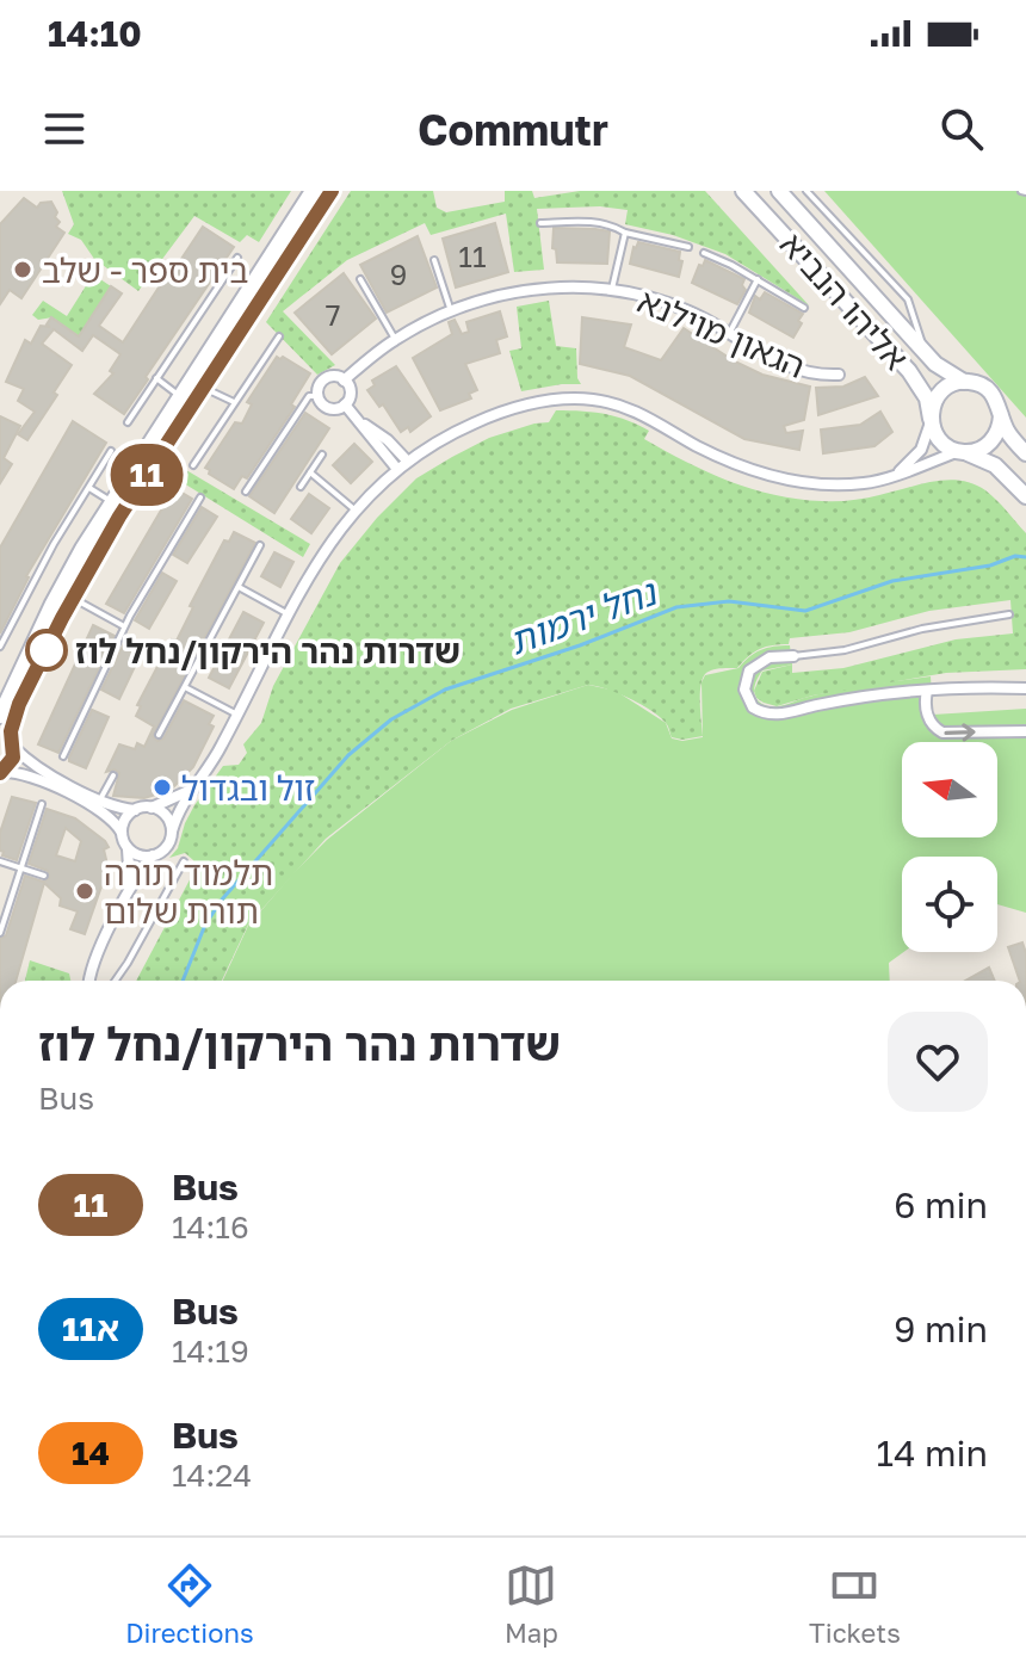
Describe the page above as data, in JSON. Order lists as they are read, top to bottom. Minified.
{"streets":{"main road":["אליהו הנביא"],"street":["הגאון מוילנא"]},"water":["נחל ירמות"],"places":["בית ספר - שלב","שדרות נהר הירקון/נחל לוז","זול ובגדול","תלמוד תורה תורת שלום"],"lines":["bus line 11"],"house_numbers":["11","9","7"],"north":"left","page":{"status":"14:10","header":"Commutr","on_map":"11","heading":["שדרות נהר הירקון/נחל לוז","Bus"],"list":[{"mark":"11","name":"Bus","note":"14:16","value":"6 min"},{"mark":"11א","name":"Bus","note":"14:19","value":"9 min"},{"mark":"14","name":"Bus","note":"14:24","value":"14 min"}],"tabs":["Directions","Map","Tickets"]}}
